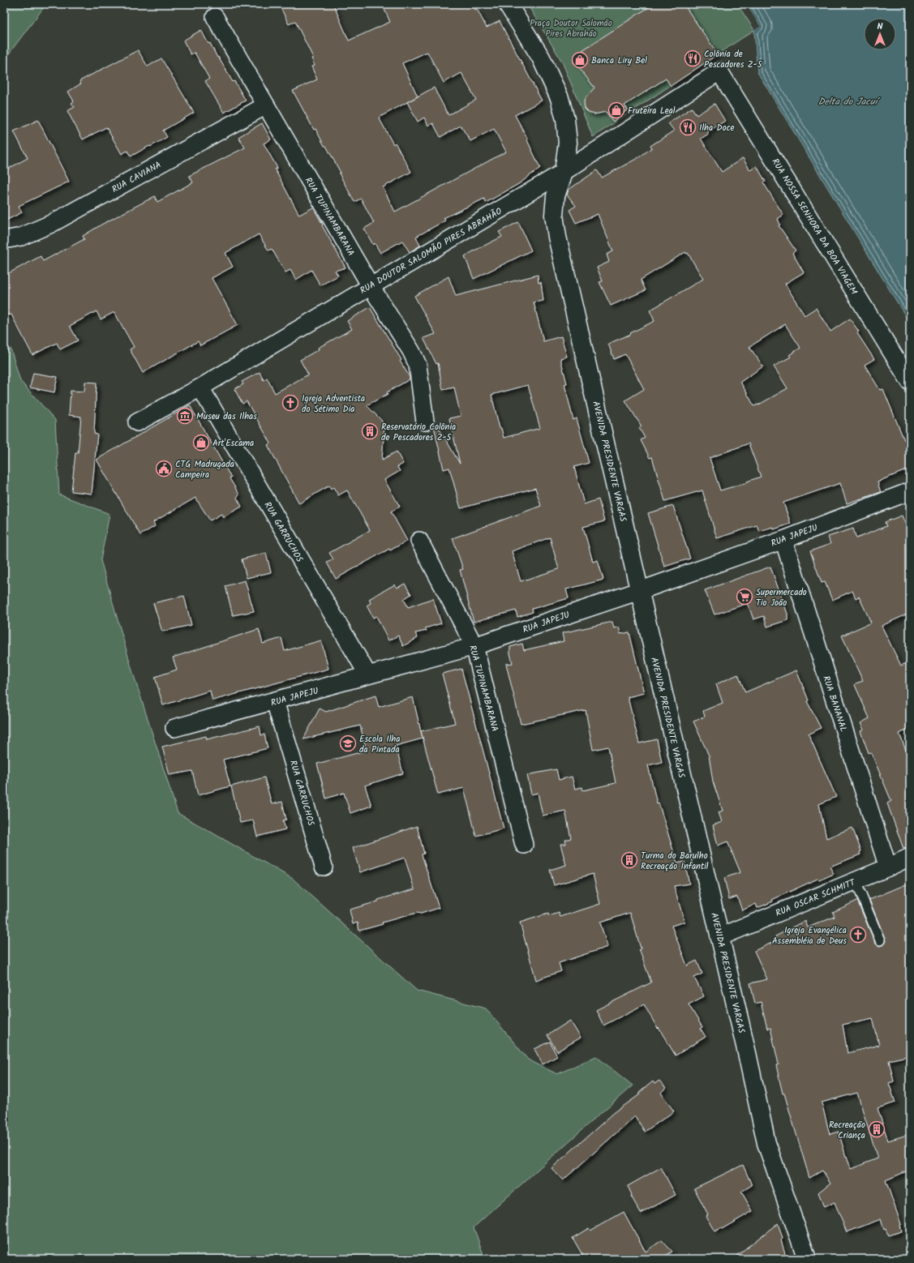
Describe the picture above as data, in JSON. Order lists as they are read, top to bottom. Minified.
{"streets":{"street":["RUA CAVIANA","RUA TUPINAMBARANA","RUA NOSSA SENHORA DA BOA VIAGEM","RUA DOUTOR SALOMÃO PIRES ABRAHÃO","AVENIDA PRESIDENTE VARGAS","RUA GARRUCHOS","RUA JAPEJU","RUA BANANAL","RUA OSCAR SCHMITT"]},"crossings":[["RUA CAVIANA","RUA TUPINAMBARANA"],["RUA TUPINAMBARANA","RUA DOUTOR SALOMÃO PIRES ABRAHÃO"],["RUA TUPINAMBARANA","RUA JAPEJU"],["RUA NOSSA SENHORA DA BOA VIAGEM","RUA DOUTOR SALOMÃO PIRES ABRAHÃO"],["RUA DOUTOR SALOMÃO PIRES ABRAHÃO","AVENIDA PRESIDENTE VARGAS"],["RUA DOUTOR SALOMÃO PIRES ABRAHÃO","RUA GARRUCHOS"],["AVENIDA PRESIDENTE VARGAS","RUA JAPEJU"],["AVENIDA PRESIDENTE VARGAS","RUA OSCAR SCHMITT"],["RUA GARRUCHOS","RUA JAPEJU"],["RUA JAPEJU","RUA BANANAL"],["RUA BANANAL","RUA OSCAR SCHMITT"]],"water":["Delta do Jacuí"],"parks":["Praça Doutor Salomão Pires Abrahão"],"places":{"restaurant":["Colônia de Pescadores Z-5","Ilha Doce"],"shop":["Banca Liry Bel","Fruteira Leal","Art'Escama"],"church":["Igreja Adventista do Sétimo Dia","Igreja Evangélica Assembléia de Deus"],"museum":["Museu das Ilhas"],"building":["Reservatório Colônia de Pescadores Z-5","Turma do Barulho Recreação Infantil","Recreação Criança"],"public building":["CTG Madrugada Campeira"],"supermarket":["Supermercado Tio João"],"school or university":["Escola Ilha da Pintada"]},"north":"top"}
